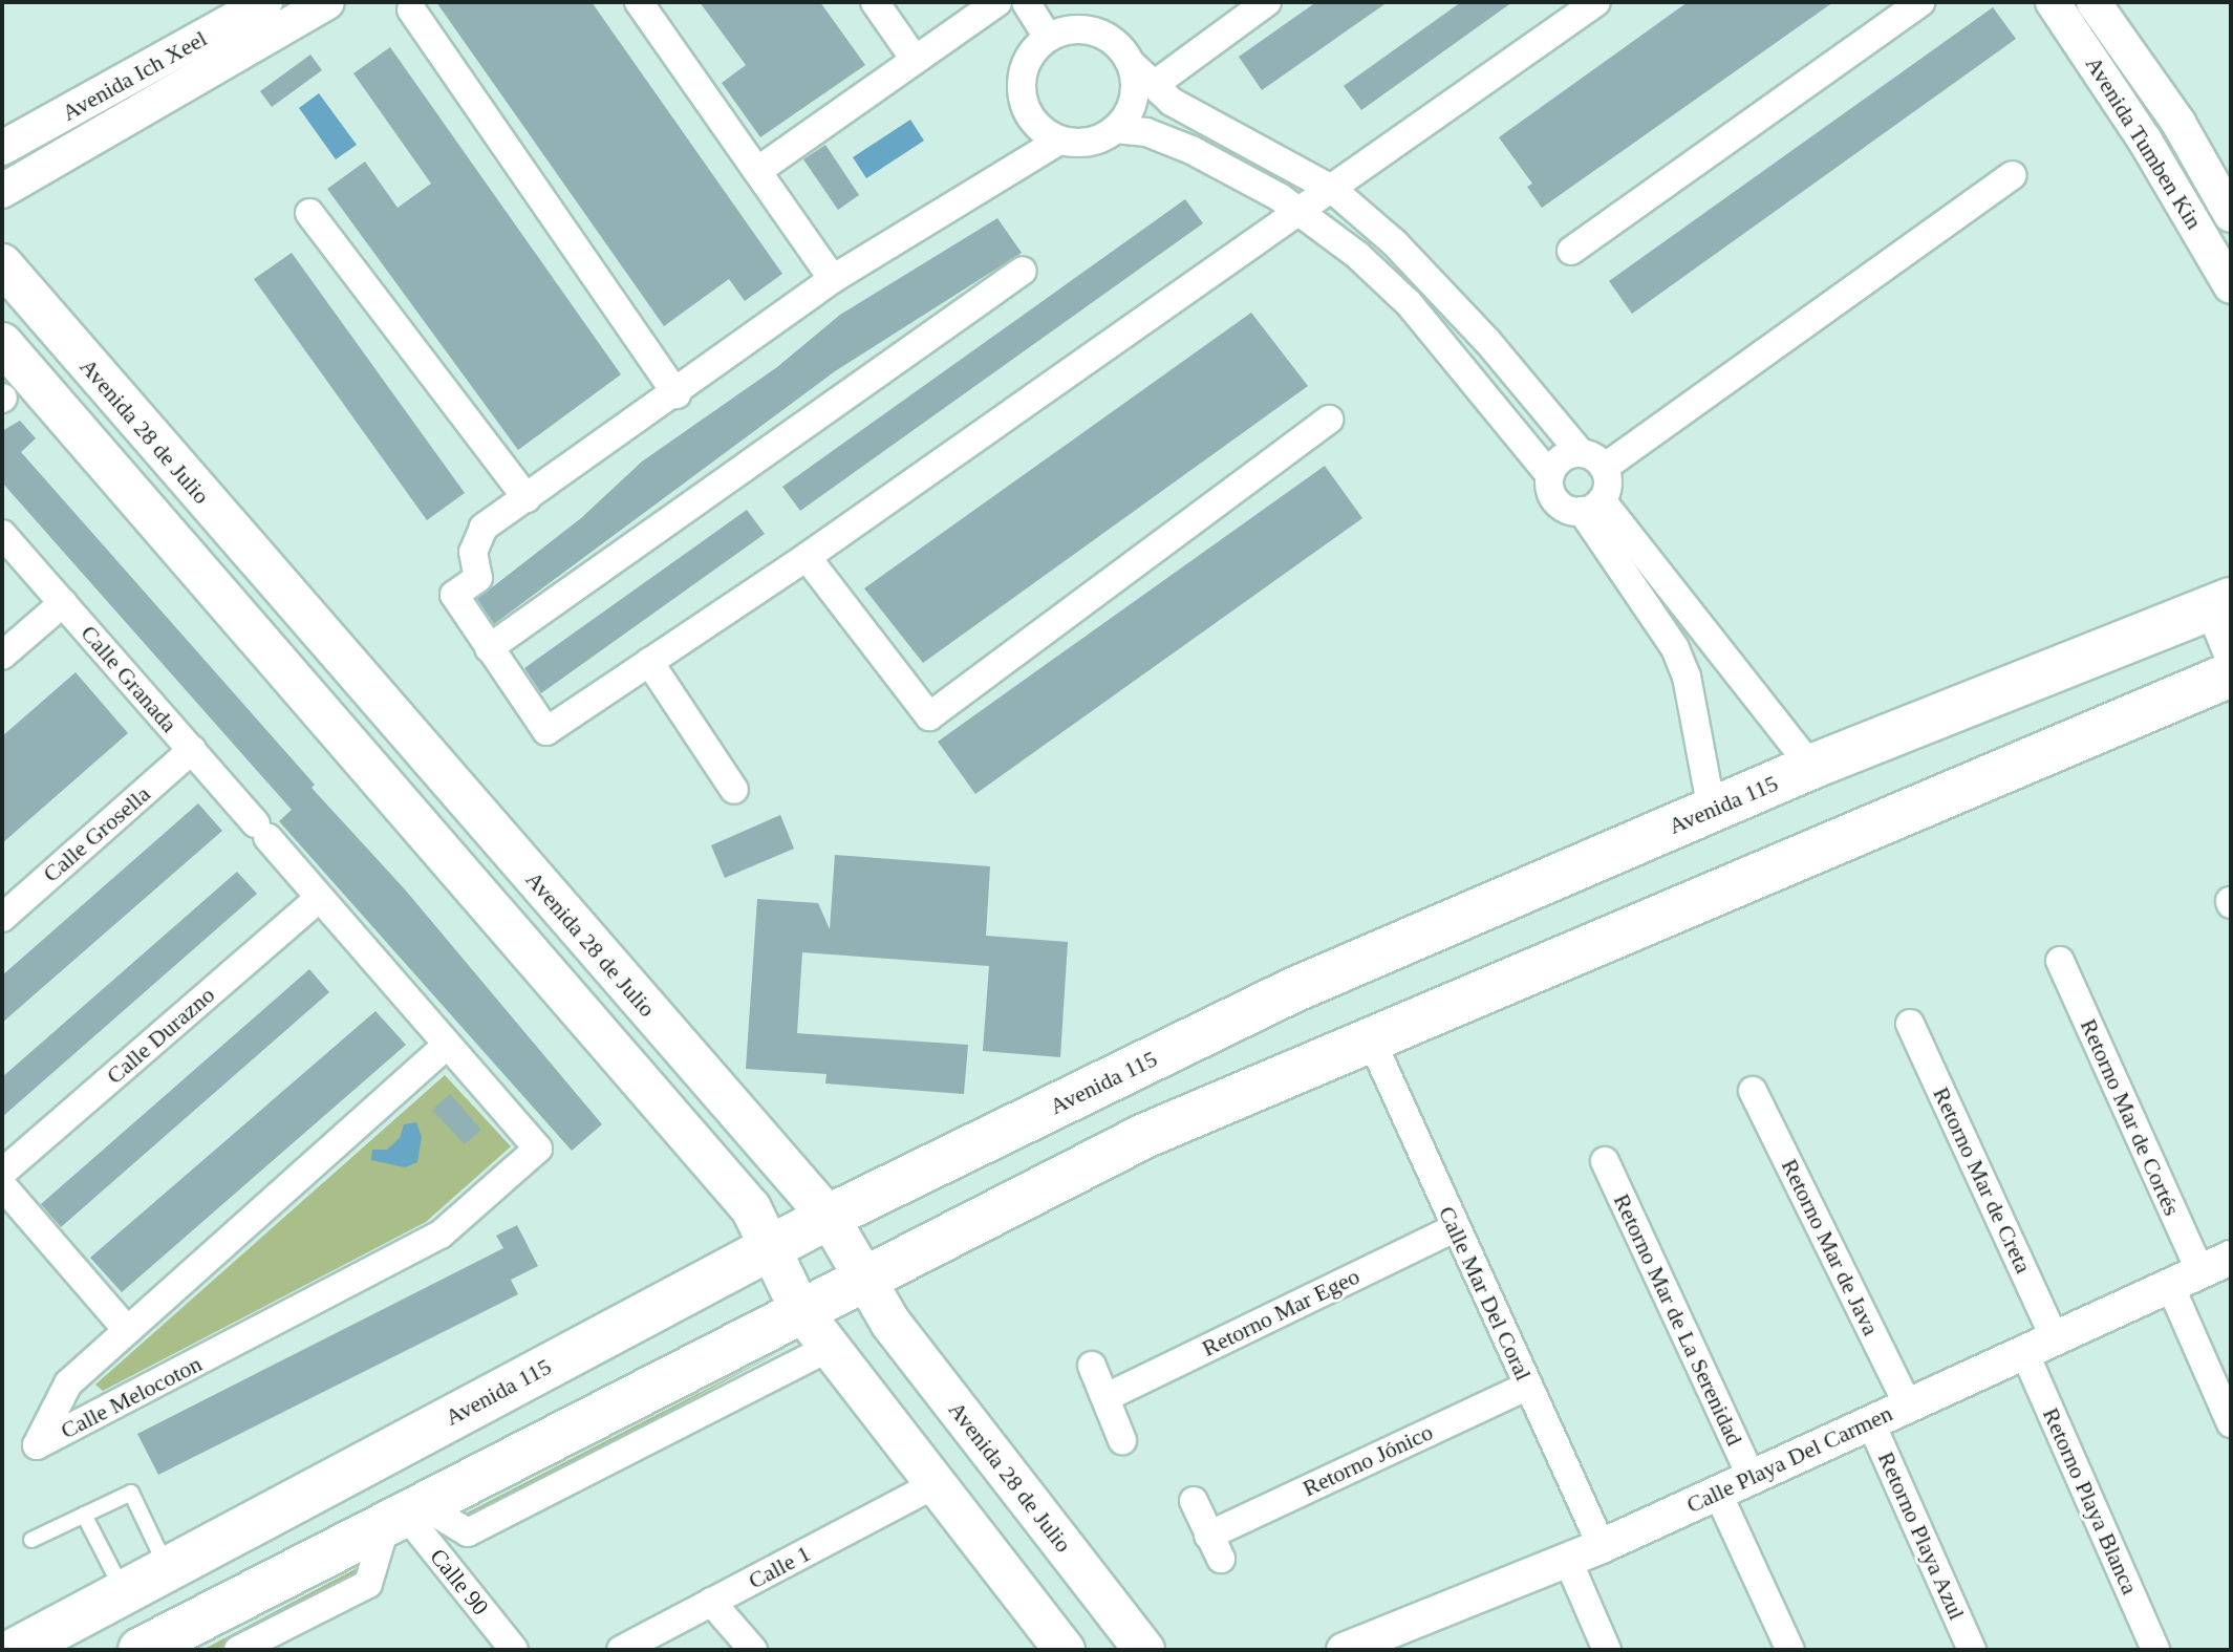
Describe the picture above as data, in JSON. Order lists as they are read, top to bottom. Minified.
{"streets":{"main road":["Avenida 28 de Julio","Avenida 115"],"street":["Avenida Ich Xeel","Avenida Tumben Kin","Calle Granada","Calle Grosella","Calle Durazno","Retorno Mar de Cortés","Retorno Mar de Creta","Retorno Mar de Java","Calle Mar Del Coral","Retorno Mar Egeo","Retorno Mar de La Serenidad","Calle Melocoton","Calle Playa Del Carmen","Retorno Jónico","Retorno Playa Blanca","Retorno Playa Azul","Calle 1","Calle 90"]},"crossings":[["Avenida 28 de Julio","Avenida 115"],["Calle Granada","Calle Grosella"],["Calle Granada","Calle Durazno"],["Retorno Mar de Cortés","Calle Playa Del Carmen"],["Retorno Mar de Creta","Calle Playa Del Carmen"],["Retorno Mar de Creta","Retorno Playa Blanca"],["Retorno Mar de Java","Calle Playa Del Carmen"],["Calle Mar Del Coral","Retorno Mar Egeo"],["Calle Mar Del Coral","Calle Playa Del Carmen"],["Calle Mar Del Coral","Retorno Jónico"],["Retorno Mar de La Serenidad","Calle Playa Del Carmen"],["Calle Playa Del Carmen","Retorno Playa Blanca"],["Calle Playa Del Carmen","Retorno Playa Azul"]]}
